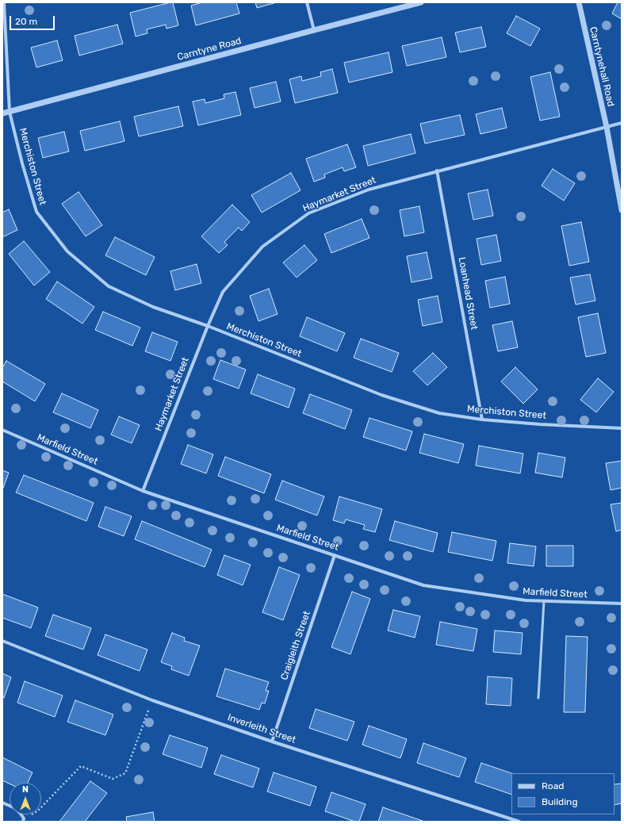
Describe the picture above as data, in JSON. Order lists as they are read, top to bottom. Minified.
{"streets":{"street":["Carntyne Road","Carntynehall Road","Merchiston Street","Haymarket Street","Loanhead Street","Marfield Street","Craigleith Street","Inverleith Street"]},"crossings":[["Carntyne Road","Merchiston Street"],["Carntynehall Road","Haymarket Street"],["Merchiston Street","Haymarket Street"],["Merchiston Street","Loanhead Street"],["Haymarket Street","Loanhead Street"],["Haymarket Street","Marfield Street"],["Marfield Street","Craigleith Street"],["Craigleith Street","Inverleith Street"]],"legend":["Road","Building"],"scale_bar":"20 m","north":"top"}
